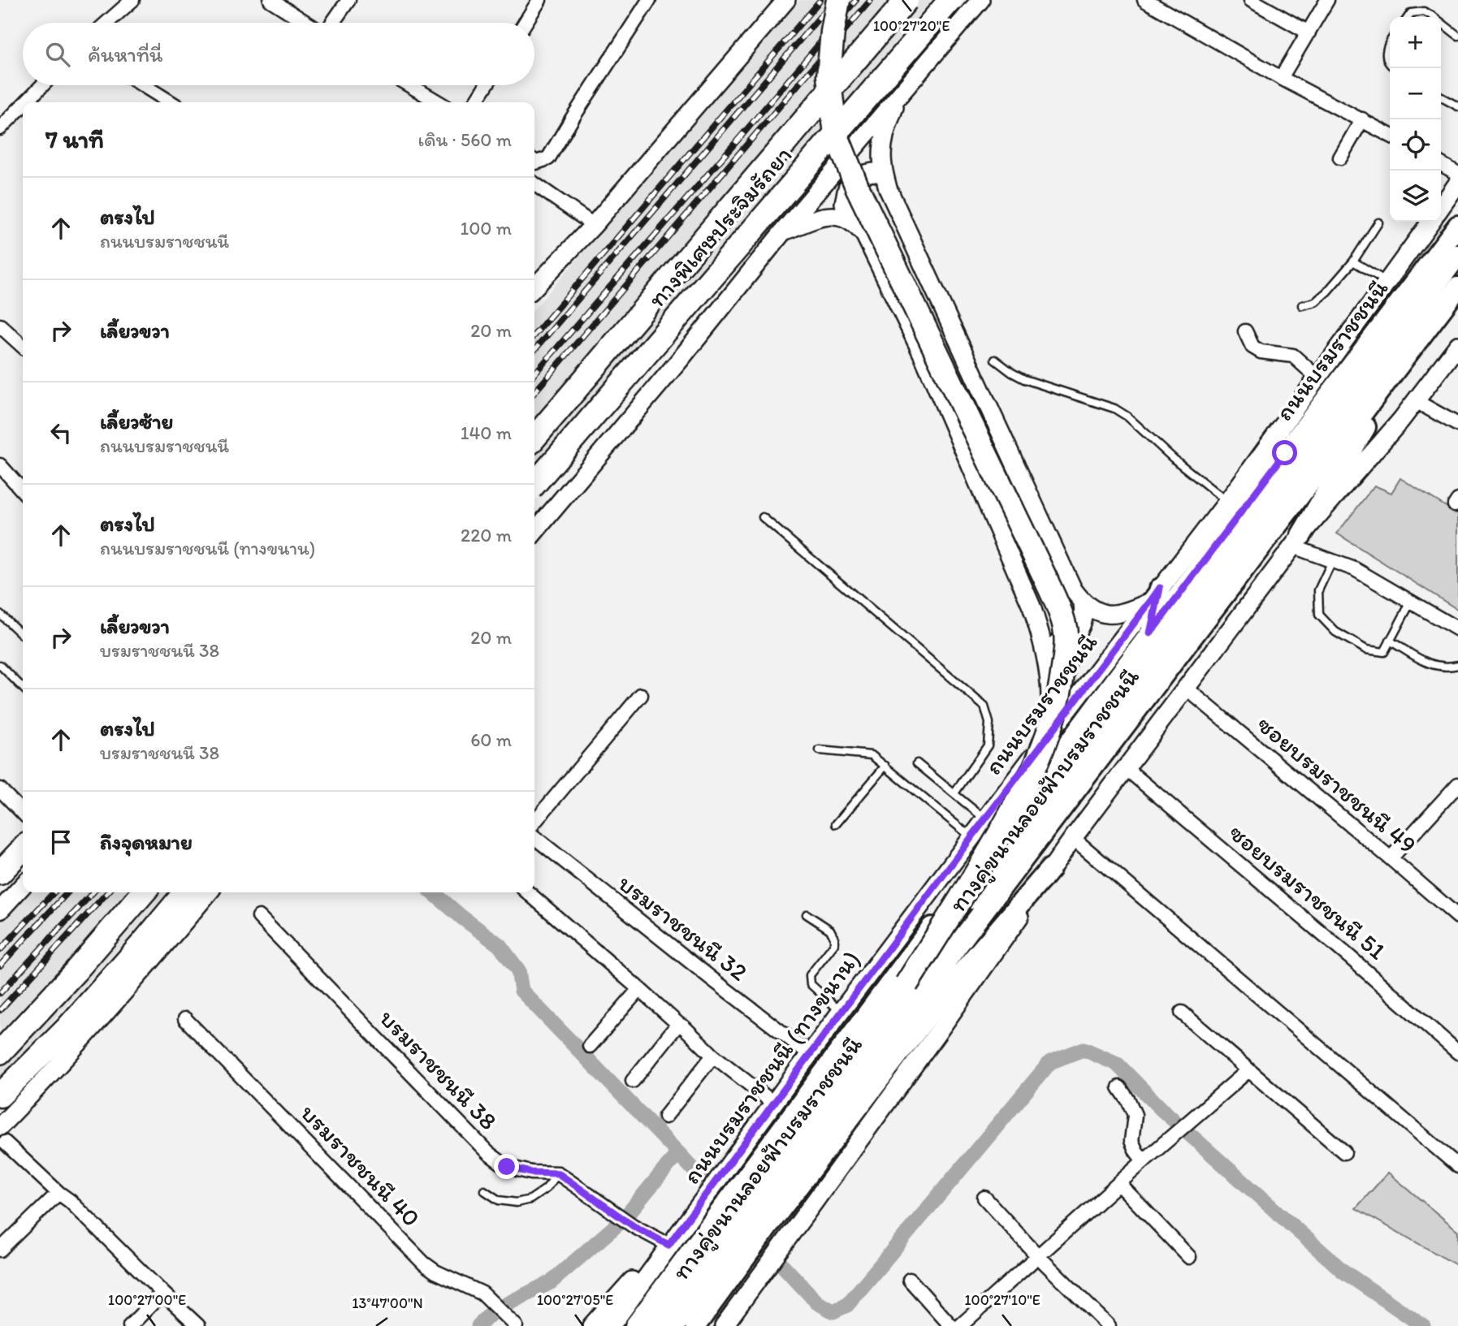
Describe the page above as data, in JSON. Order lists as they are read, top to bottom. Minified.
{"streets":{"highway":["ทางพิเศษประจิมรัถยา"],"main road":["ถนนบรมราชชนนี","ทางคู่ขนานลอยฟ้าบรมราชชนนี","ถนนบรมราชชนนี (ทางขนาน)"],"street":["ซอยบรมราชชนนี 49","ซอยบรมราชชนนี 51","บรมราชชนนี 32","บรมราชชนนี 38","บรมราชชนนี 40"]},"crossings":[["ถนนบรมราชชนนี","ถนนบรมราชชนนี (ทางขนาน)"],["บรมราชชนนี 32","ถนนบรมราชชนนี (ทางขนาน)"]],"page":{"map_buttons":["+","−"],"search":"ค้นหาที่นี่","heading":["7 นาที","เดิน · 560 m"],"list":[["ตรงไป","ถนนบรมราชชนนี","100 m"],["เลี้ยวขวา","20 m"],["เลี้ยวซ้าย","ถนนบรมราชชนนี","140 m"],["ตรงไป","ถนนบรมราชชนนี (ทางขนาน)","220 m"],["เลี้ยวขวา","บรมราชชนนี 38","20 m"],["ตรงไป","บรมราชชนนี 38","60 m"],"ถึงจุดหมาย"]},"coordinates":["100°27'20\"E","100°27'00\"E","100°27'05\"E","100°27'10\"E","13°47'00\"N"]}
